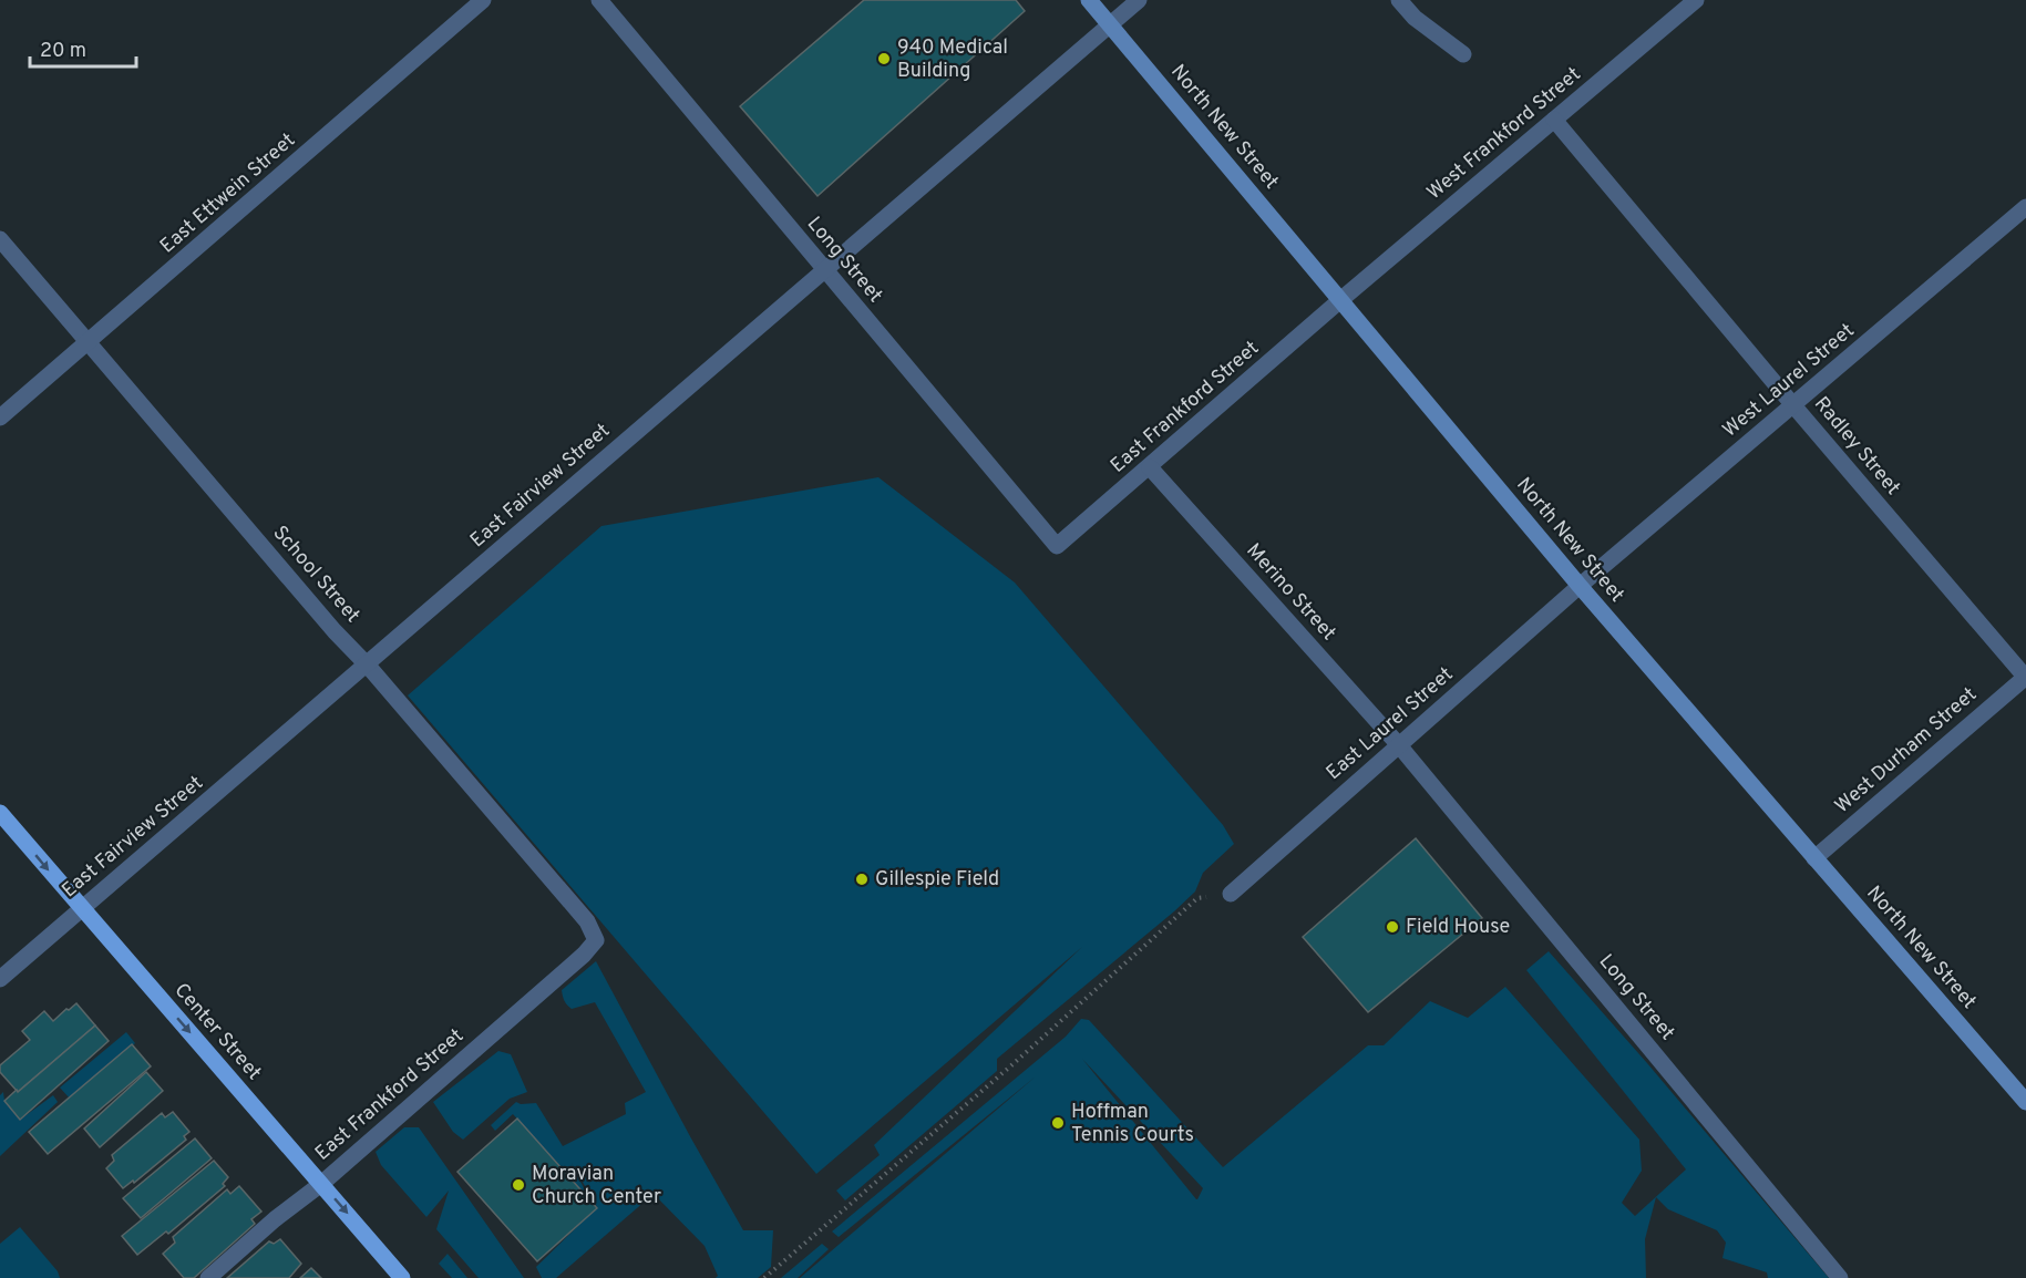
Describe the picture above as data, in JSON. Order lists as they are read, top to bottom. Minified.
{"streets":{"main road":["North New Street","Center Street"],"street":["West Frankford Street","East Ettwein Street","Long Street","West Laurel Street","East Frankford Street","Radley Street","East Fairview Street","School Street","Merino Street","East Laurel Street","West Durham Street"]},"crossings":[["North New Street","West Frankford Street"],["North New Street","West Laurel Street"],["North New Street","East Frankford Street"],["North New Street","East Fairview Street"],["North New Street","East Laurel Street"],["North New Street","West Durham Street"],["West Frankford Street","East Frankford Street"],["West Frankford Street","Radley Street"],["East Ettwein Street","School Street"],["Long Street","East Frankford Street"],["Long Street","East Fairview Street"],["Long Street","Merino Street"],["Long Street","East Laurel Street"],["West Laurel Street","Radley Street"],["West Laurel Street","East Laurel Street"],["East Frankford Street","School Street"],["East Frankford Street","Merino Street"],["East Frankford Street","Center Street"],["Radley Street","West Durham Street"],["East Fairview Street","School Street"],["East Fairview Street","Center Street"],["Merino Street","East Laurel Street"]],"one_way":["Center Street"],"places":["940 Medical Building","Gillespie Field","Field House","Hoffman Tennis Courts","Moravian Church Center"],"scale_bar":"20 m"}
